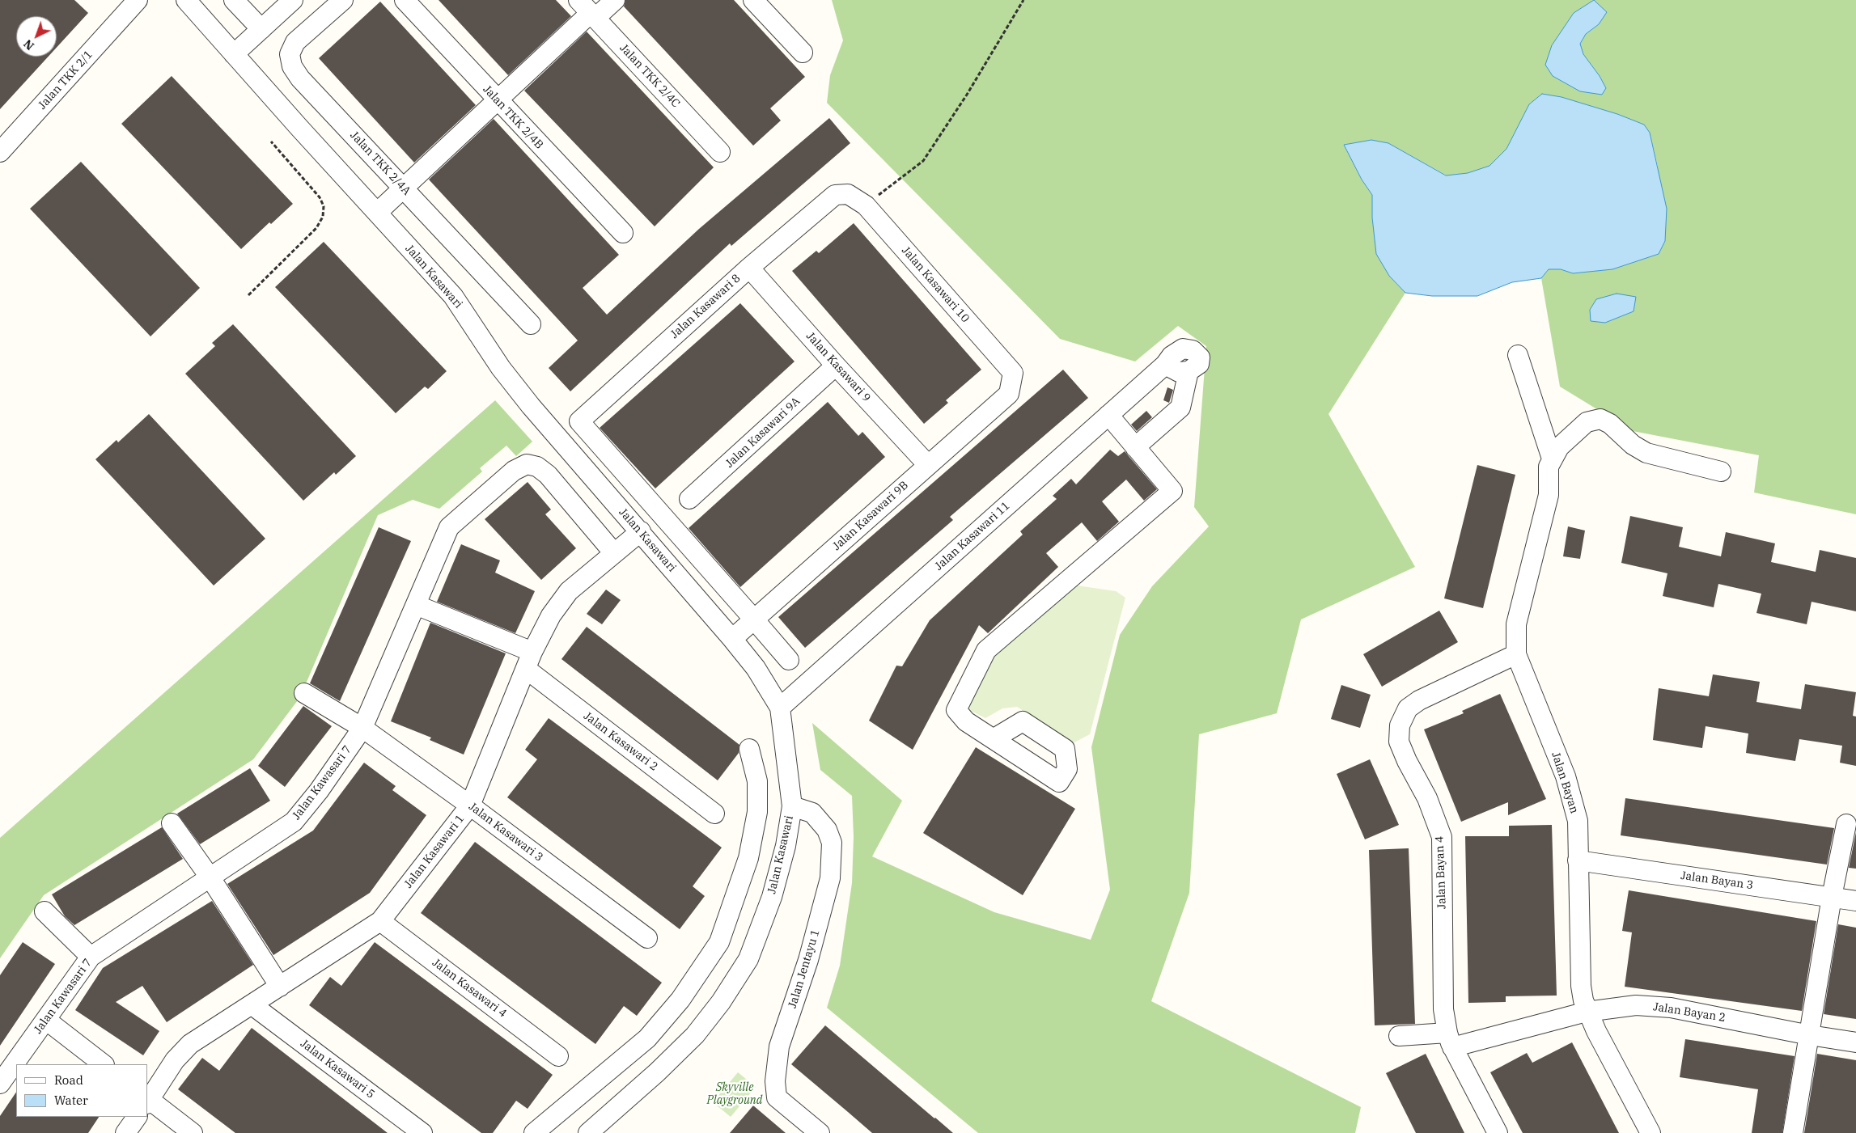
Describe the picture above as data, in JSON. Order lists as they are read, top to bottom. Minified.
{"streets":{"street":["Jalan TKK 2/4C","Jalan TKK 2/1","Jalan TKK 2/4B","Jalan TKK 2/4A","Jalan Kasawari","Jalan Kasawari 10","Jalan Kasawari 8","Jalan Kasawari 9","Jalan Kasawari 9A","Jalan Kasawari 9B","Jalan Kasawari 11","Jalan Kasawari 2","Jalan Kawasari 7","Jalan Bayan","Jalan Kasawari 3","Jalan Kasawari 1","Jalan Bayan 4","Jalan Bayan 3","Jalan Jentayu 1","Jalan Kasawari 4","Jalan Bayan 2","Jalan Kasawari 5"]},"crossings":[["Jalan Kasawari","Jalan Kasawari 9B"],["Jalan Kasawari","Jalan Kasawari 11"],["Jalan Kasawari","Jalan Kasawari 1"],["Jalan Kasawari","Jalan Jentayu 1"],["Jalan Kasawari 10","Jalan Kasawari 8"],["Jalan Kasawari 10","Jalan Kasawari 9B"],["Jalan Kasawari 8","Jalan Kasawari 9"],["Jalan Kasawari 8","Jalan Kasawari 9B"],["Jalan Kasawari 9","Jalan Kasawari 9A"],["Jalan Kasawari 9","Jalan Kasawari 9B"],["Jalan Kasawari 2","Jalan Kawasari 7"],["Jalan Kasawari 2","Jalan Kasawari 1"],["Jalan Kawasari 7","Jalan Kasawari 3"],["Jalan Kawasari 7","Jalan Kasawari 1"],["Jalan Bayan","Jalan Bayan 4"],["Jalan Bayan","Jalan Bayan 3"],["Jalan Bayan","Jalan Bayan 2"],["Jalan Kasawari 3","Jalan Kasawari 1"],["Jalan Kasawari 1","Jalan Kasawari 4"],["Jalan Kasawari 1","Jalan Kasawari 5"],["Jalan Bayan 4","Jalan Bayan 2"]],"parks":["Skyville Playground"],"legend":["Road","Water"],"north":"bottom left"}
